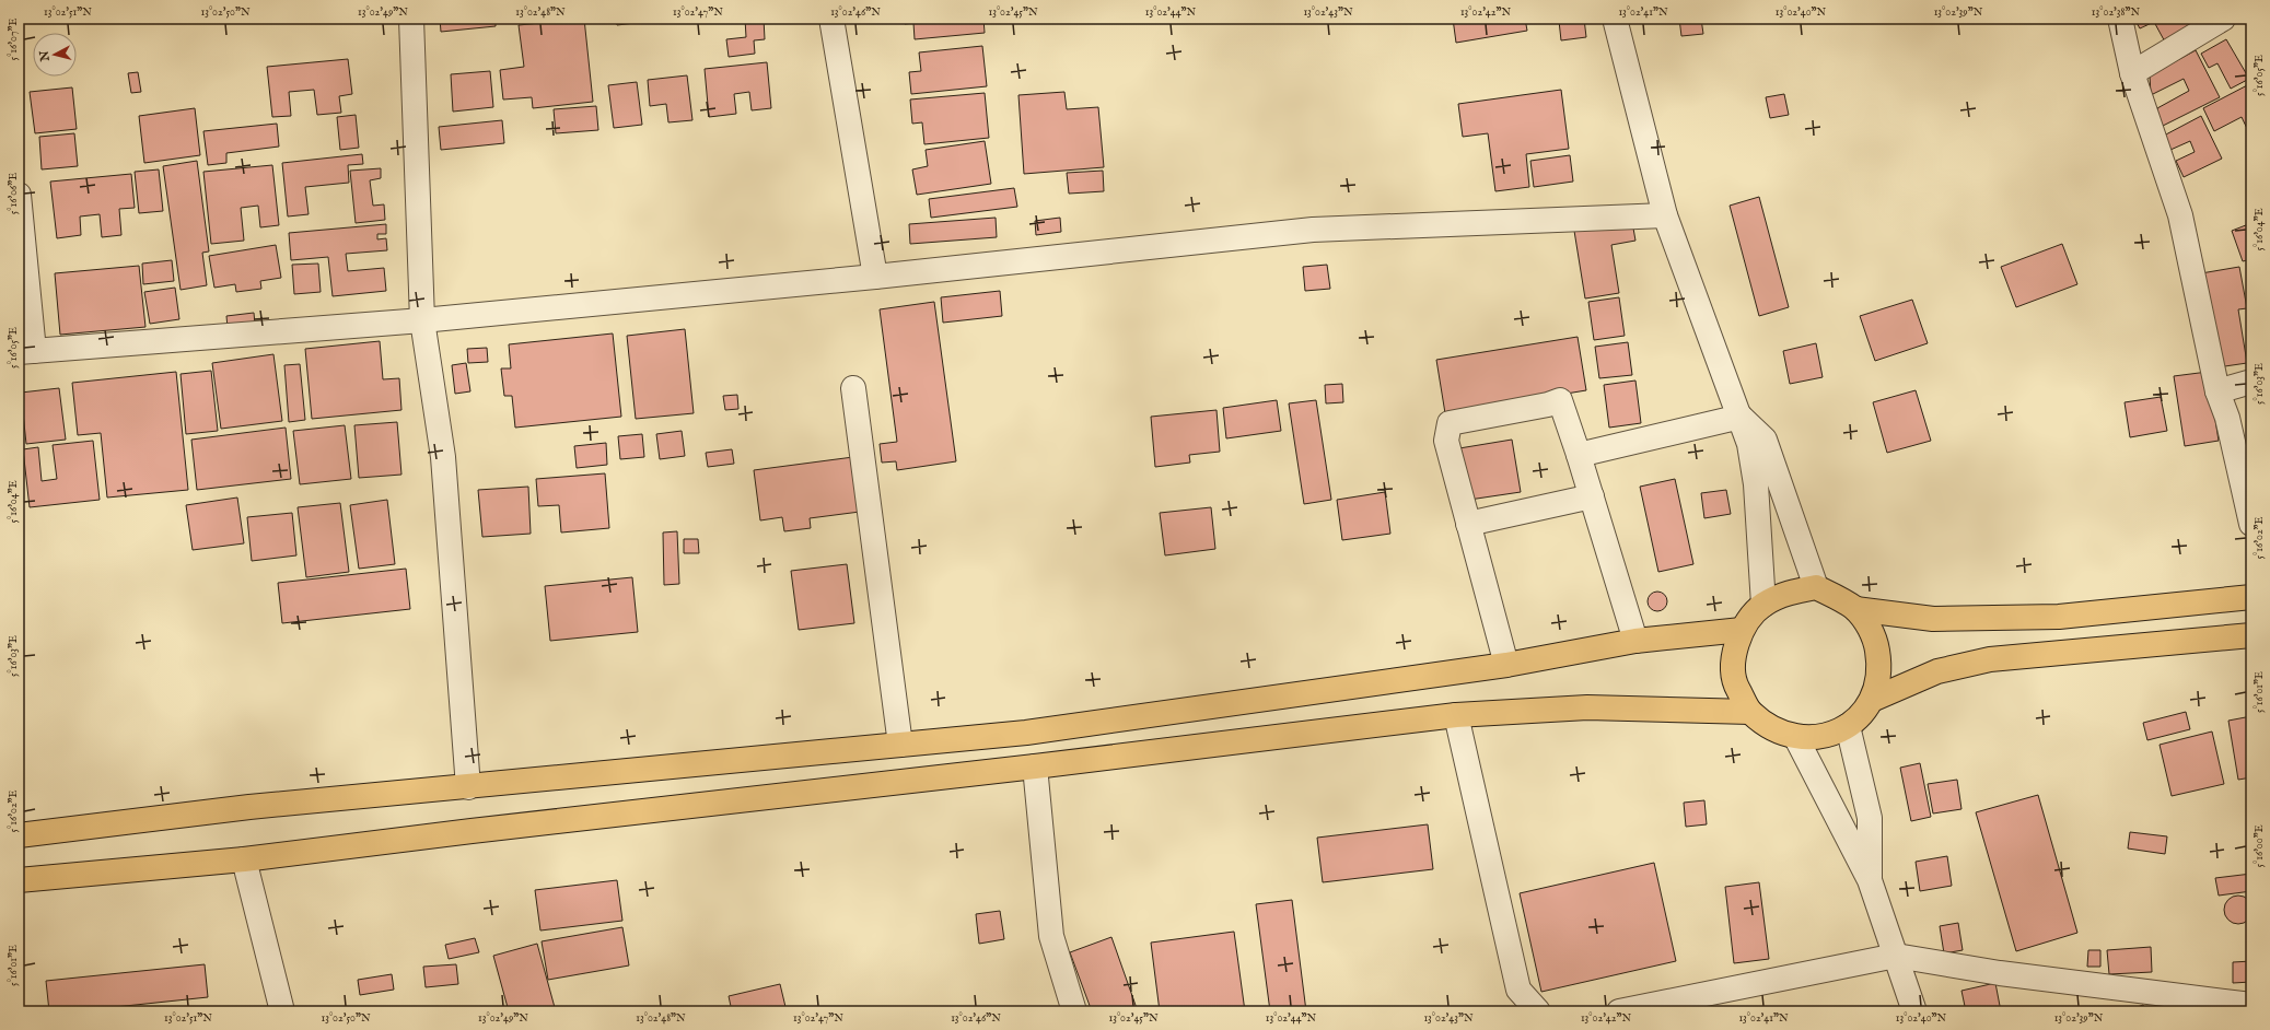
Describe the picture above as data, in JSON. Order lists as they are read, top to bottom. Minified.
{"north":"left","coordinates":["13°02'51\"N","13°02'50\"N","13°02'49\"N","13°02'48\"N","13°02'47\"N","13°02'46\"N","13°02'45\"N","13°02'44\"N","13°02'43\"N","13°02'42\"N","13°02'41\"N","13°02'40\"N","13°02'39\"N","13°02'38\"N","5°16'07\"E","5°16'05\"E","5°16'06\"E","5°16'04\"E","5°16'03\"E","5°16'02\"E","5°16'01\"E","5°16'00\"E"]}
